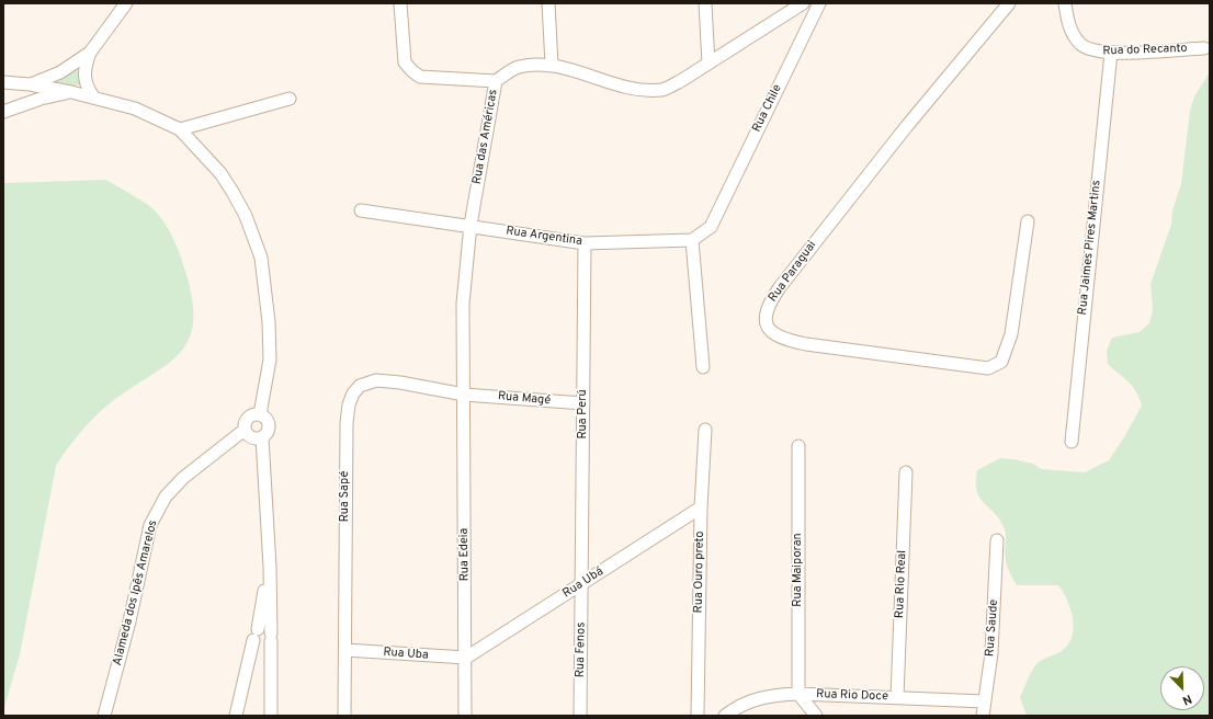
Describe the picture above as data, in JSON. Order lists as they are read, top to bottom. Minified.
{"streets":{"street":["Rua do Recanto","Rua Chile","Rua das Américas","Rua Argentina","Rua Jaimes Pires Martins","Rua Paraguai","Rua Magé","Rua Perú","Rua Sapé","Rua Edeia","Rua Maiporan","Rua Ouro preto","Rua Ubá","Rua Rio Real","Alameda dos Ipês Amarelos","Rua Saude","Rua Fenos","Rua Uba","Rua Rio Doce"]},"crossings":[["Rua do Recanto","Rua Jaimes Pires Martins"],["Rua Chile","Rua Argentina"],["Rua das Américas","Rua Argentina"],["Rua das Américas","Rua Magé"],["Rua das Américas","Rua Sapé"],["Rua das Américas","Rua Edeia"],["Rua Argentina","Rua Perú"],["Rua Magé","Rua Perú"],["Rua Magé","Rua Sapé"],["Rua Magé","Rua Edeia"],["Rua Perú","Rua Ubá"],["Rua Perú","Rua Fenos"],["Rua Sapé","Rua Edeia"],["Rua Sapé","Rua Uba"],["Rua Edeia","Rua Ubá"],["Rua Edeia","Rua Uba"],["Rua Maiporan","Rua Rio Doce"],["Rua Ouro preto","Rua Ubá"],["Rua Ubá","Rua Fenos"],["Rua Ubá","Rua Uba"],["Rua Rio Real","Rua Rio Doce"],["Rua Saude","Rua Rio Doce"]],"north":"bottom right"}
